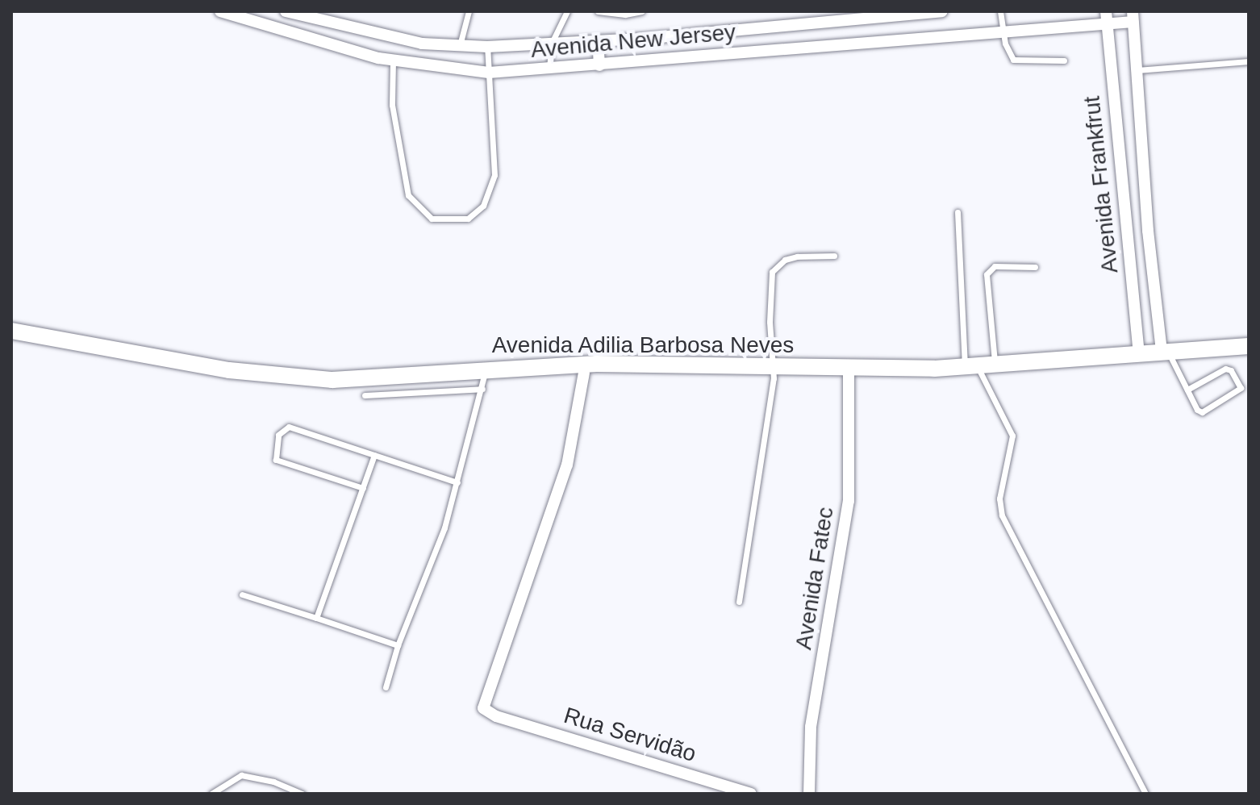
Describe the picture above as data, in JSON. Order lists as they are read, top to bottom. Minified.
{"streets":{"street":["Avenida New Jersey","Avenida Frankfrut","Avenida Adilia Barbosa Neves","Avenida Fatec","Rua Servidão"]},"crossings":[["Avenida New Jersey","Avenida Frankfrut"],["Avenida Frankfrut","Avenida Adilia Barbosa Neves"],["Avenida Adilia Barbosa Neves","Avenida Fatec"],["Avenida Adilia Barbosa Neves","Rua Servidão"]]}
